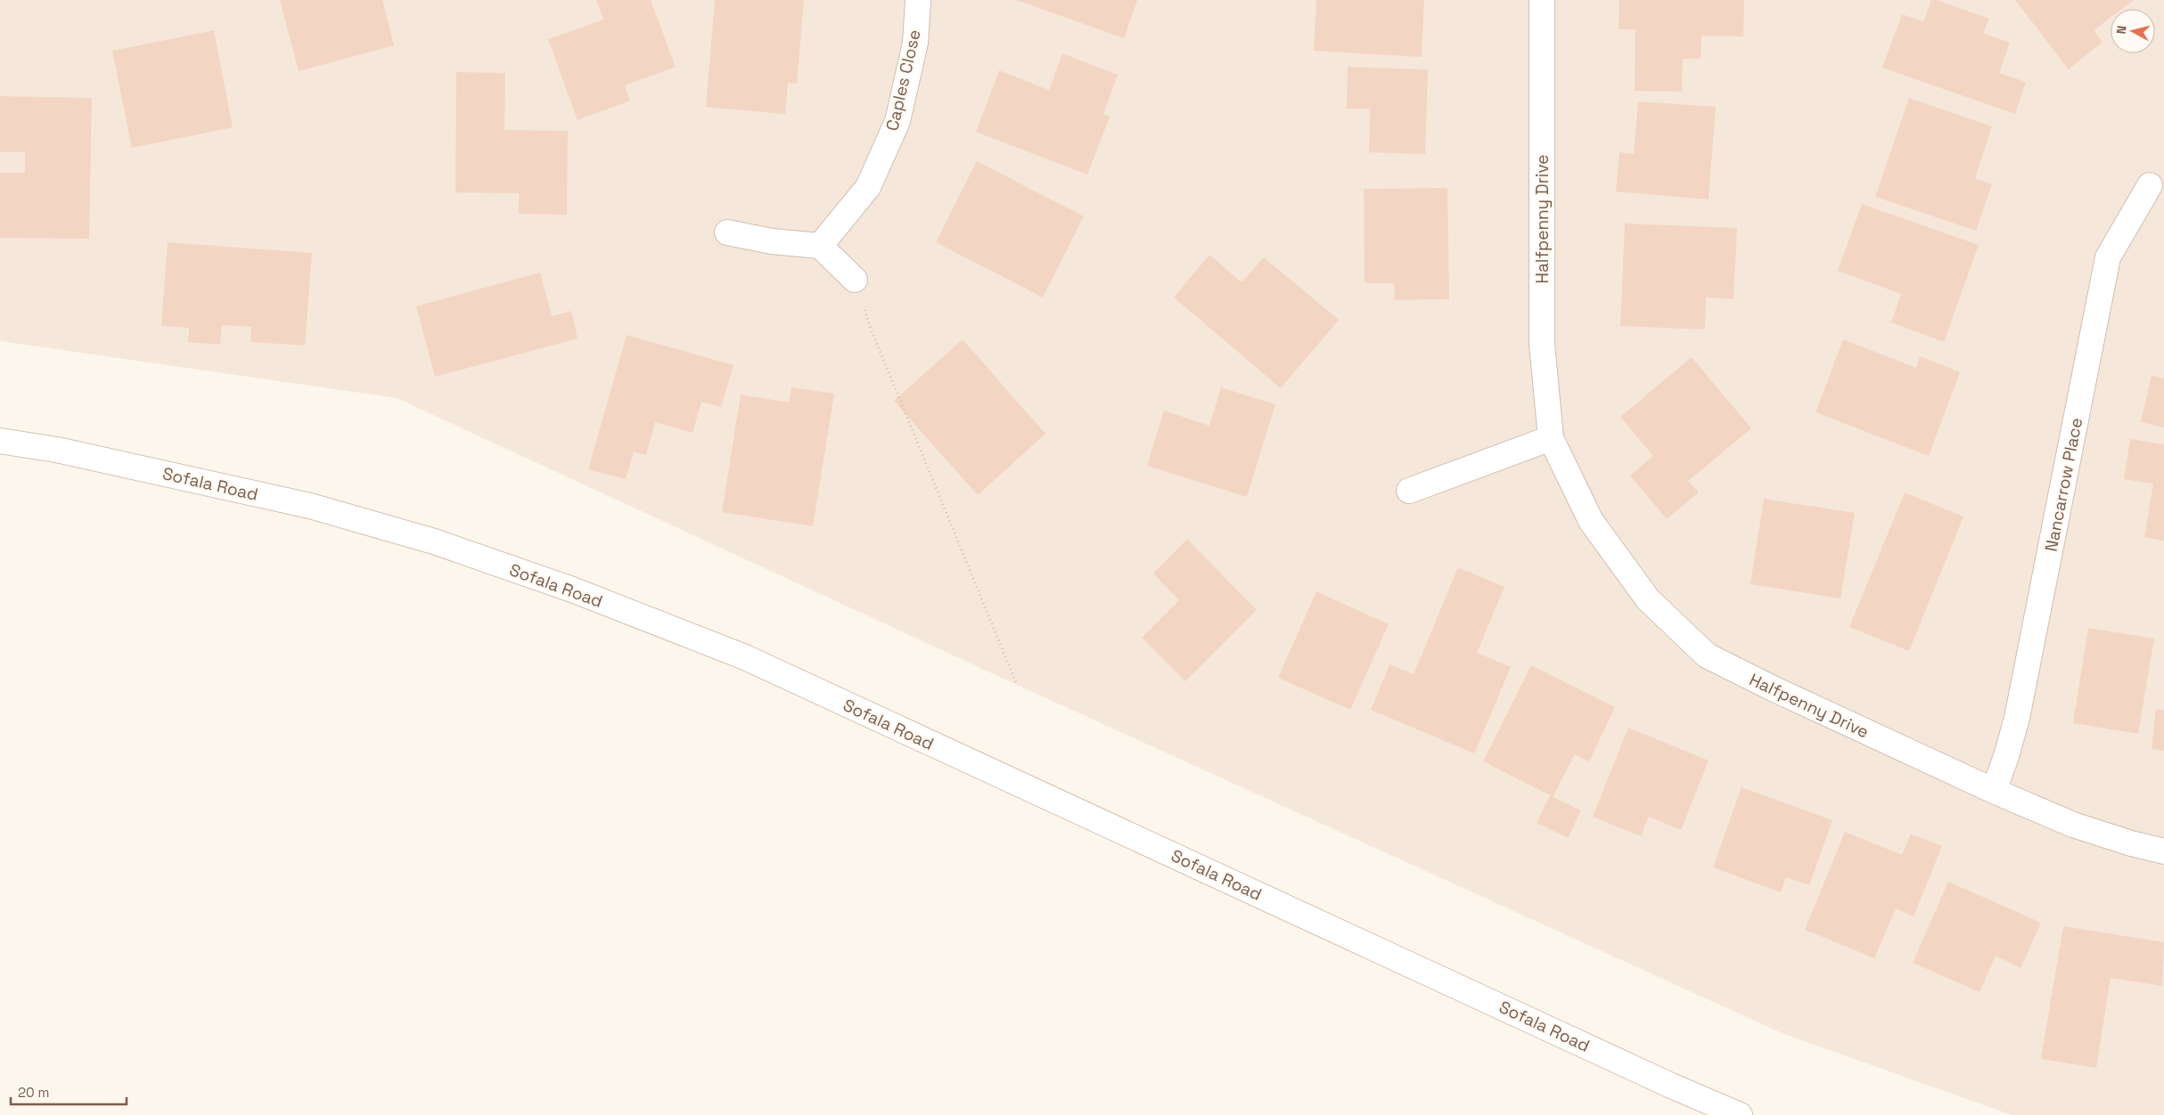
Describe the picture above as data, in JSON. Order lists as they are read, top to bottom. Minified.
{"streets":{"street":["Caples Close","Halfpenny Drive","Sofala Road","Nancarrow Place"]},"crossings":[["Halfpenny Drive","Nancarrow Place"]],"scale_bar":"20 m","north":"left"}
